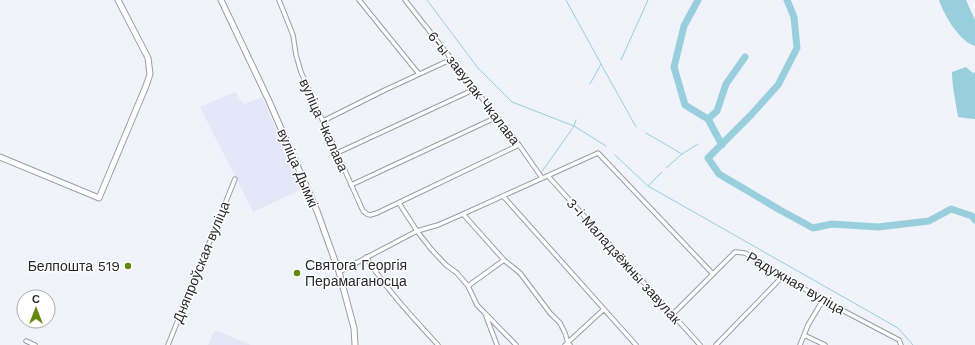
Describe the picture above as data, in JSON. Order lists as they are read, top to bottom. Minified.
{"streets":{"street":["6-ы завулак Чкалава","вуліца Чкалава","вуліца Дымкі","3-і Маладзёжны завулак","Дняпроўская вуліца","Радужная вуліца"]},"places":["Белпошта 519","Святога Георгія Перамаганосца"],"north":"top"}
